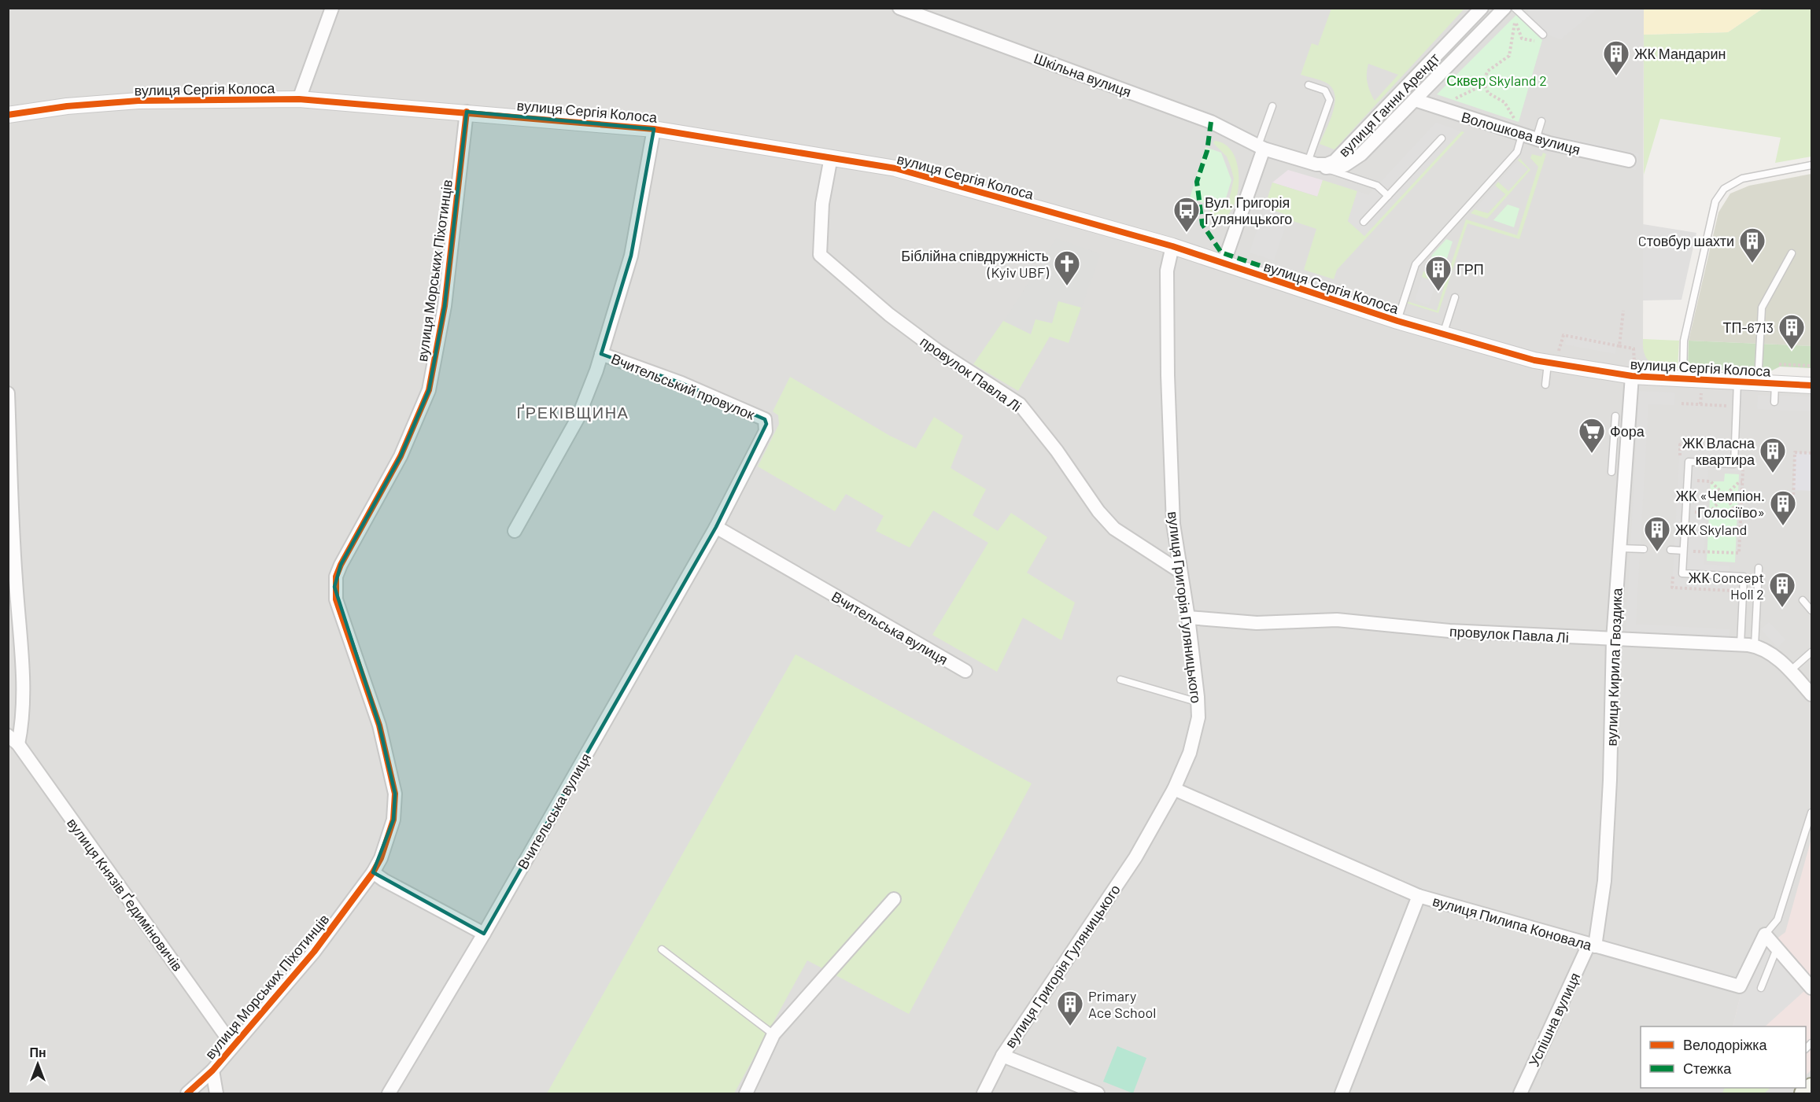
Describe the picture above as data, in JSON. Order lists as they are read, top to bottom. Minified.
{"streets":{"street":["Шкільна вулиця","вулиця Сергія Колоса","вулиця Ганни Арендт","Волошкова вулиця","вулиця Морських Піхотинців","провулок Павла Лі","Вчительський провулок","вулиця Григорія Гуляницького","Вчительська вулиця","вулиця Кирила Гвоздика","вулиця Князів Ґедиміновичів","вулиця Пилипа Коновала","Успішна вулиця"]},"crossings":[["Шкільна вулиця","вулиця Ганни Арендт"],["вулиця Сергія Колоса","вулиця Морських Піхотинців"],["вулиця Сергія Колоса","провулок Павла Лі"],["вулиця Сергія Колоса","Вчительський провулок"],["вулиця Сергія Колоса","вулиця Григорія Гуляницького"],["вулиця Сергія Колоса","вулиця Кирила Гвоздика"],["вулиця Морських Піхотинців","вулиця Князів Ґедиміновичів"],["провулок Павла Лі","вулиця Григорія Гуляницького"],["провулок Павла Лі","вулиця Кирила Гвоздика"],["Вчительський провулок","Вчительська вулиця"],["вулиця Григорія Гуляницького","вулиця Пилипа Коновала"],["вулиця Кирила Гвоздика","вулиця Пилипа Коновала"],["вулиця Кирила Гвоздика","Успішна вулиця"],["вулиця Пилипа Коновала","Успішна вулиця"]],"districts":["ҐРЕКІВЩИНА"],"parks":["Сквер Skyland 2"],"places":{"building":["ЖК Мандарин","Cтовбур шахти","ГРП","ТП-6713","ЖК Власна квартира","ЖК «Чемпіон. Голосіїво»","ЖК Skyland","ЖК Concept Holl 2","Primary Ace School"],"bus stop":["Вул. Григорія Гуляницького"],"church":["Біблійна співдружність (Kyiv UBF)"],"supermarket":["Фора"]},"legend":["Велодоріжка","Стежка"],"north":"top"}
